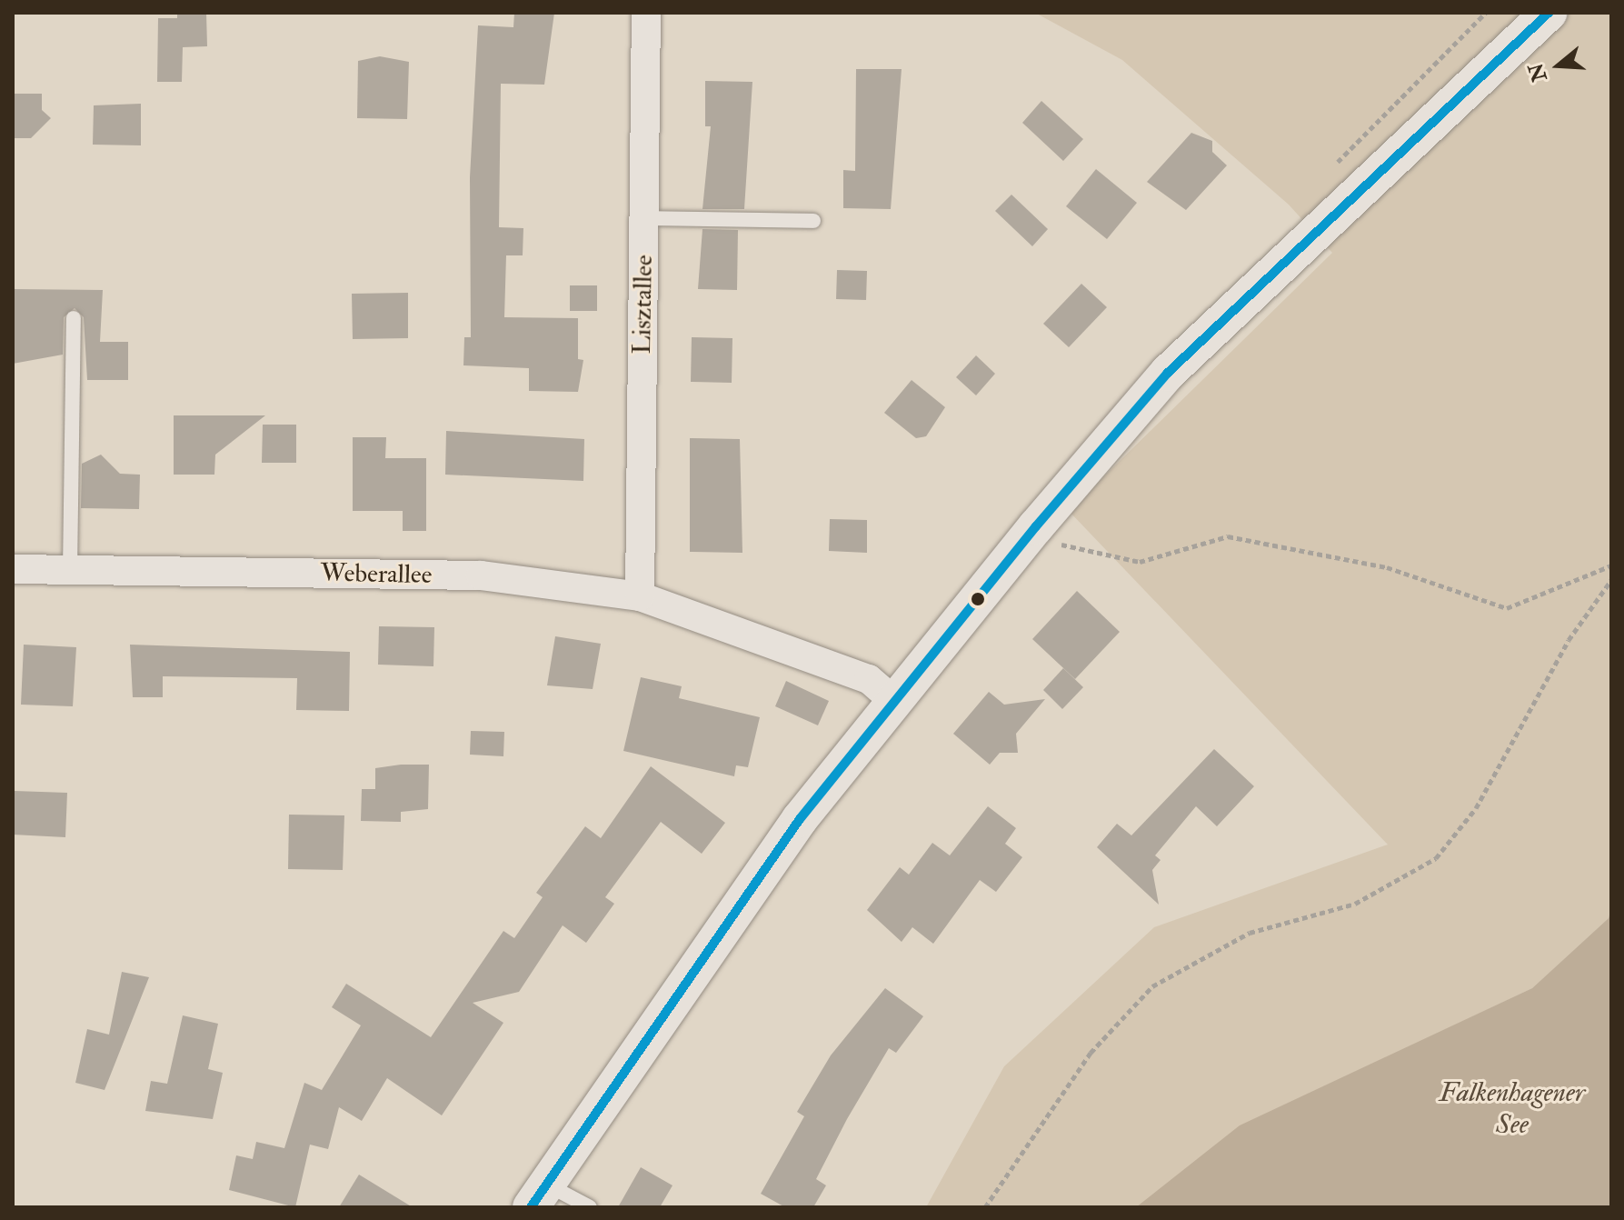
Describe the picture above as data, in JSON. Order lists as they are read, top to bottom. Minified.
{"streets":{"street":["Lisztallee","Weberallee"]},"crossings":[["Lisztallee","Weberallee"]],"water":["Falkenhagener See"],"north":"left"}
